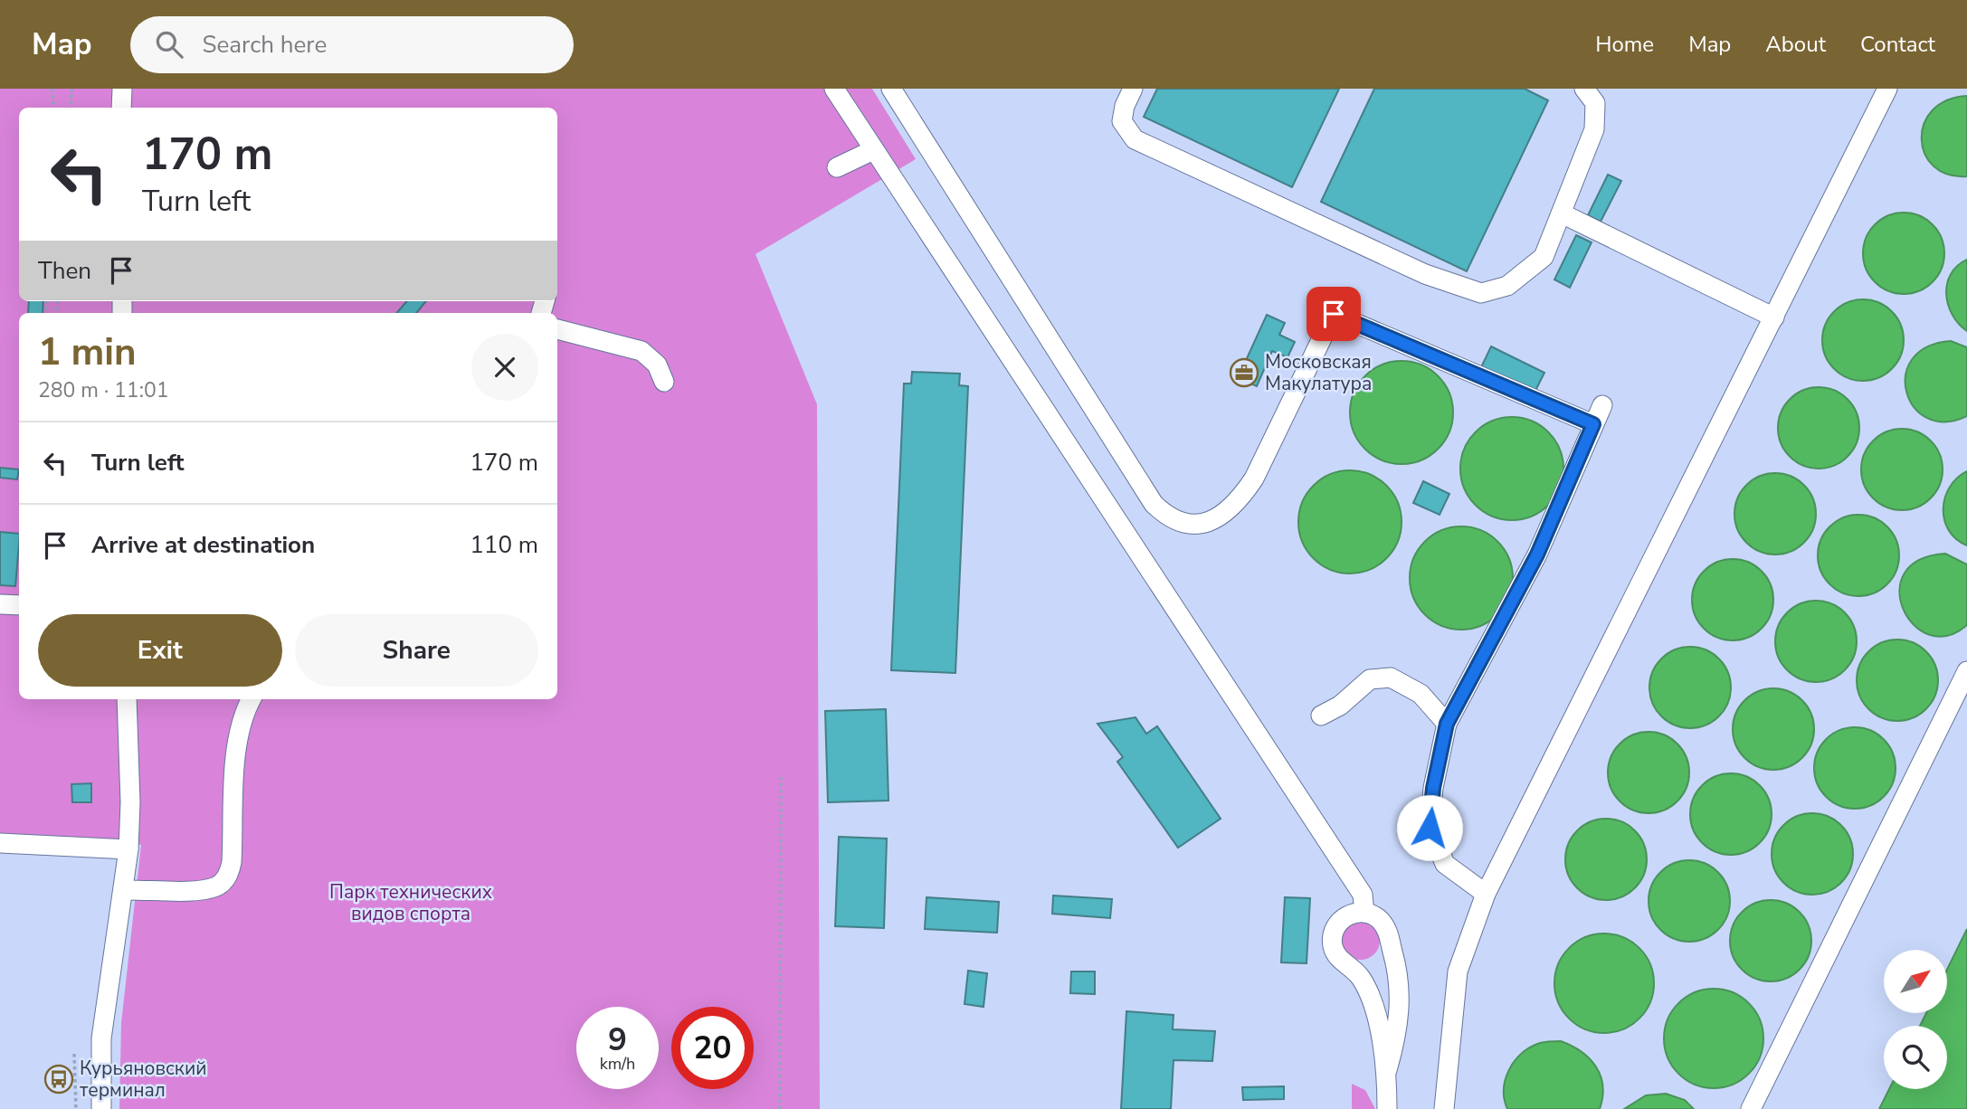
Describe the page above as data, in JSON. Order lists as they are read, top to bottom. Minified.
{"parks":["Парк технических видов спорта"],"places":{"office":["Московская Макулатура"],"bus stop":["Курьяновский терминал"]},"north":"top right","page":{"header":"Map","search":"Search here","nav":["Home","Map","About","Contact"],"turn":["170 m","Turn left"],"then":"Then","heading":["1 min","280 m · 11:01"],"list":[{"name":"Turn left","value":"170 m"},{"name":"Arrive at destination","value":"110 m"}],"buttons":["Exit","Share"],"speed":"9 km/h","limit":"20"}}
